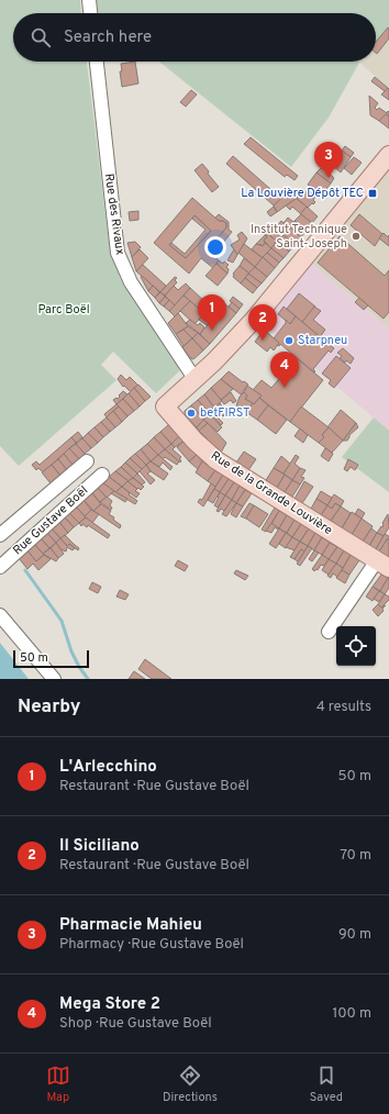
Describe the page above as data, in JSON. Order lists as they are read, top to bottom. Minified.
{"streets":{"main road":["Rue de la Grande Louvière"],"street":["Rue des Rivaux","Rue Gustave Boël"]},"crossings":[["Rue des Rivaux","Rue de la Grande Louvière"]],"parks":["Parc Boël"],"places":{"transit":["La Louvière Dépôt TEC"],"other":["Institut Technique Saint-Joseph","Starpneu","betFIRST"]},"scale_bar":"50 m","page":{"search":"Search here","pins":["3","1","2","4"],"scale":"50 m","heading":["Nearby","4 results"],"list":[{"mark":"1","name":"L'Arlecchino","note":"Restaurant · Rue Gustave Boël","value":"50 m"},{"mark":"2","name":"Il Siciliano","note":"Restaurant · Rue Gustave Boël","value":"70 m"},{"mark":"3","name":"Pharmacie Mahieu","note":"Pharmacy · Rue Gustave Boël","value":"90 m"},{"mark":"4","name":"Mega Store 2","note":"Shop · Rue Gustave Boël","value":"100 m"}],"nav":["Map","Directions","Saved"]}}
